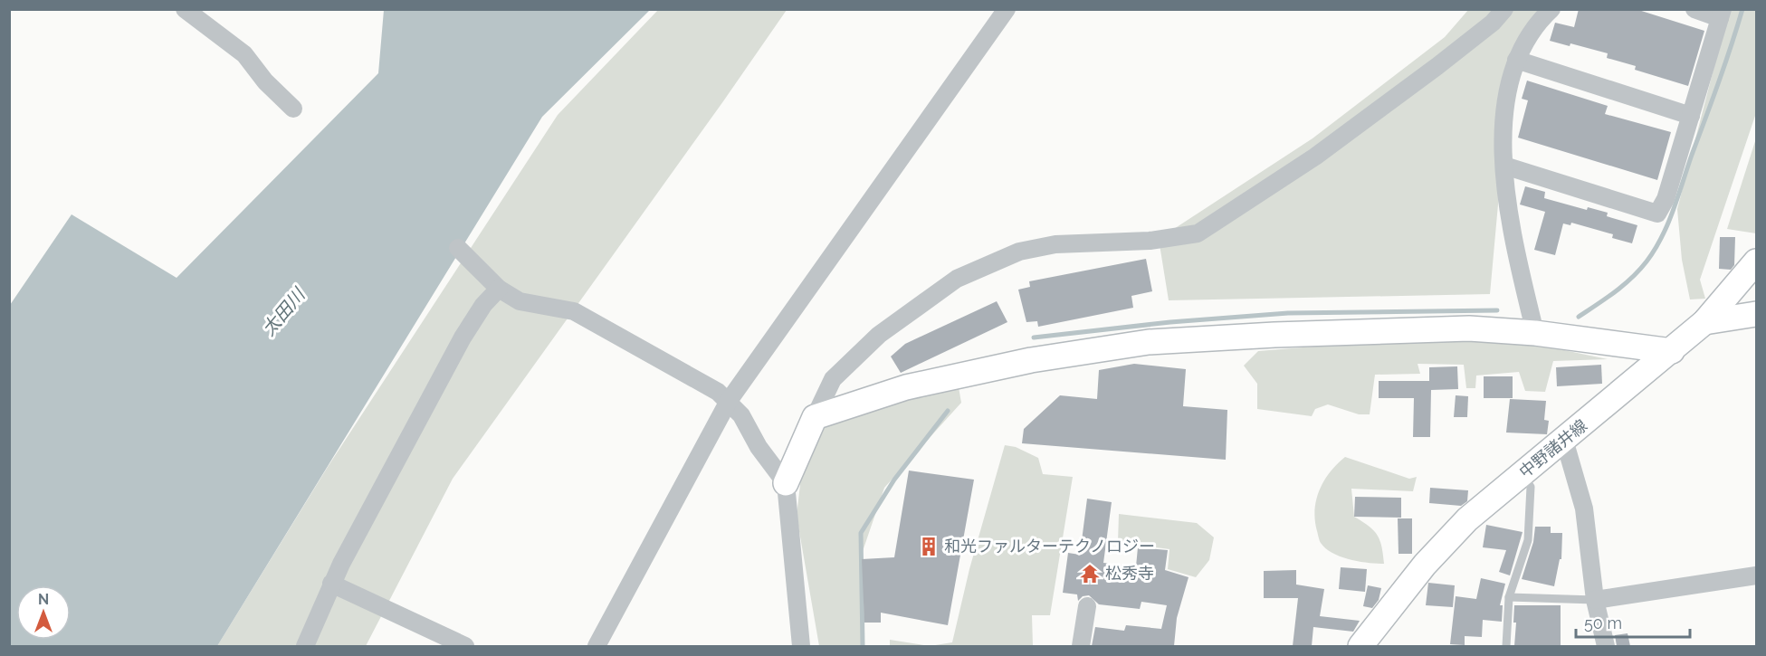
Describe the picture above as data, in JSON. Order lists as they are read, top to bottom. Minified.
{"streets":{"street":["中野諸井線"]},"water":["太田川"],"places":{"building":["和光ファルターテクノロジー"],"temple":["松秀寺"]},"scale_bar":"50 m","north":"top"}
